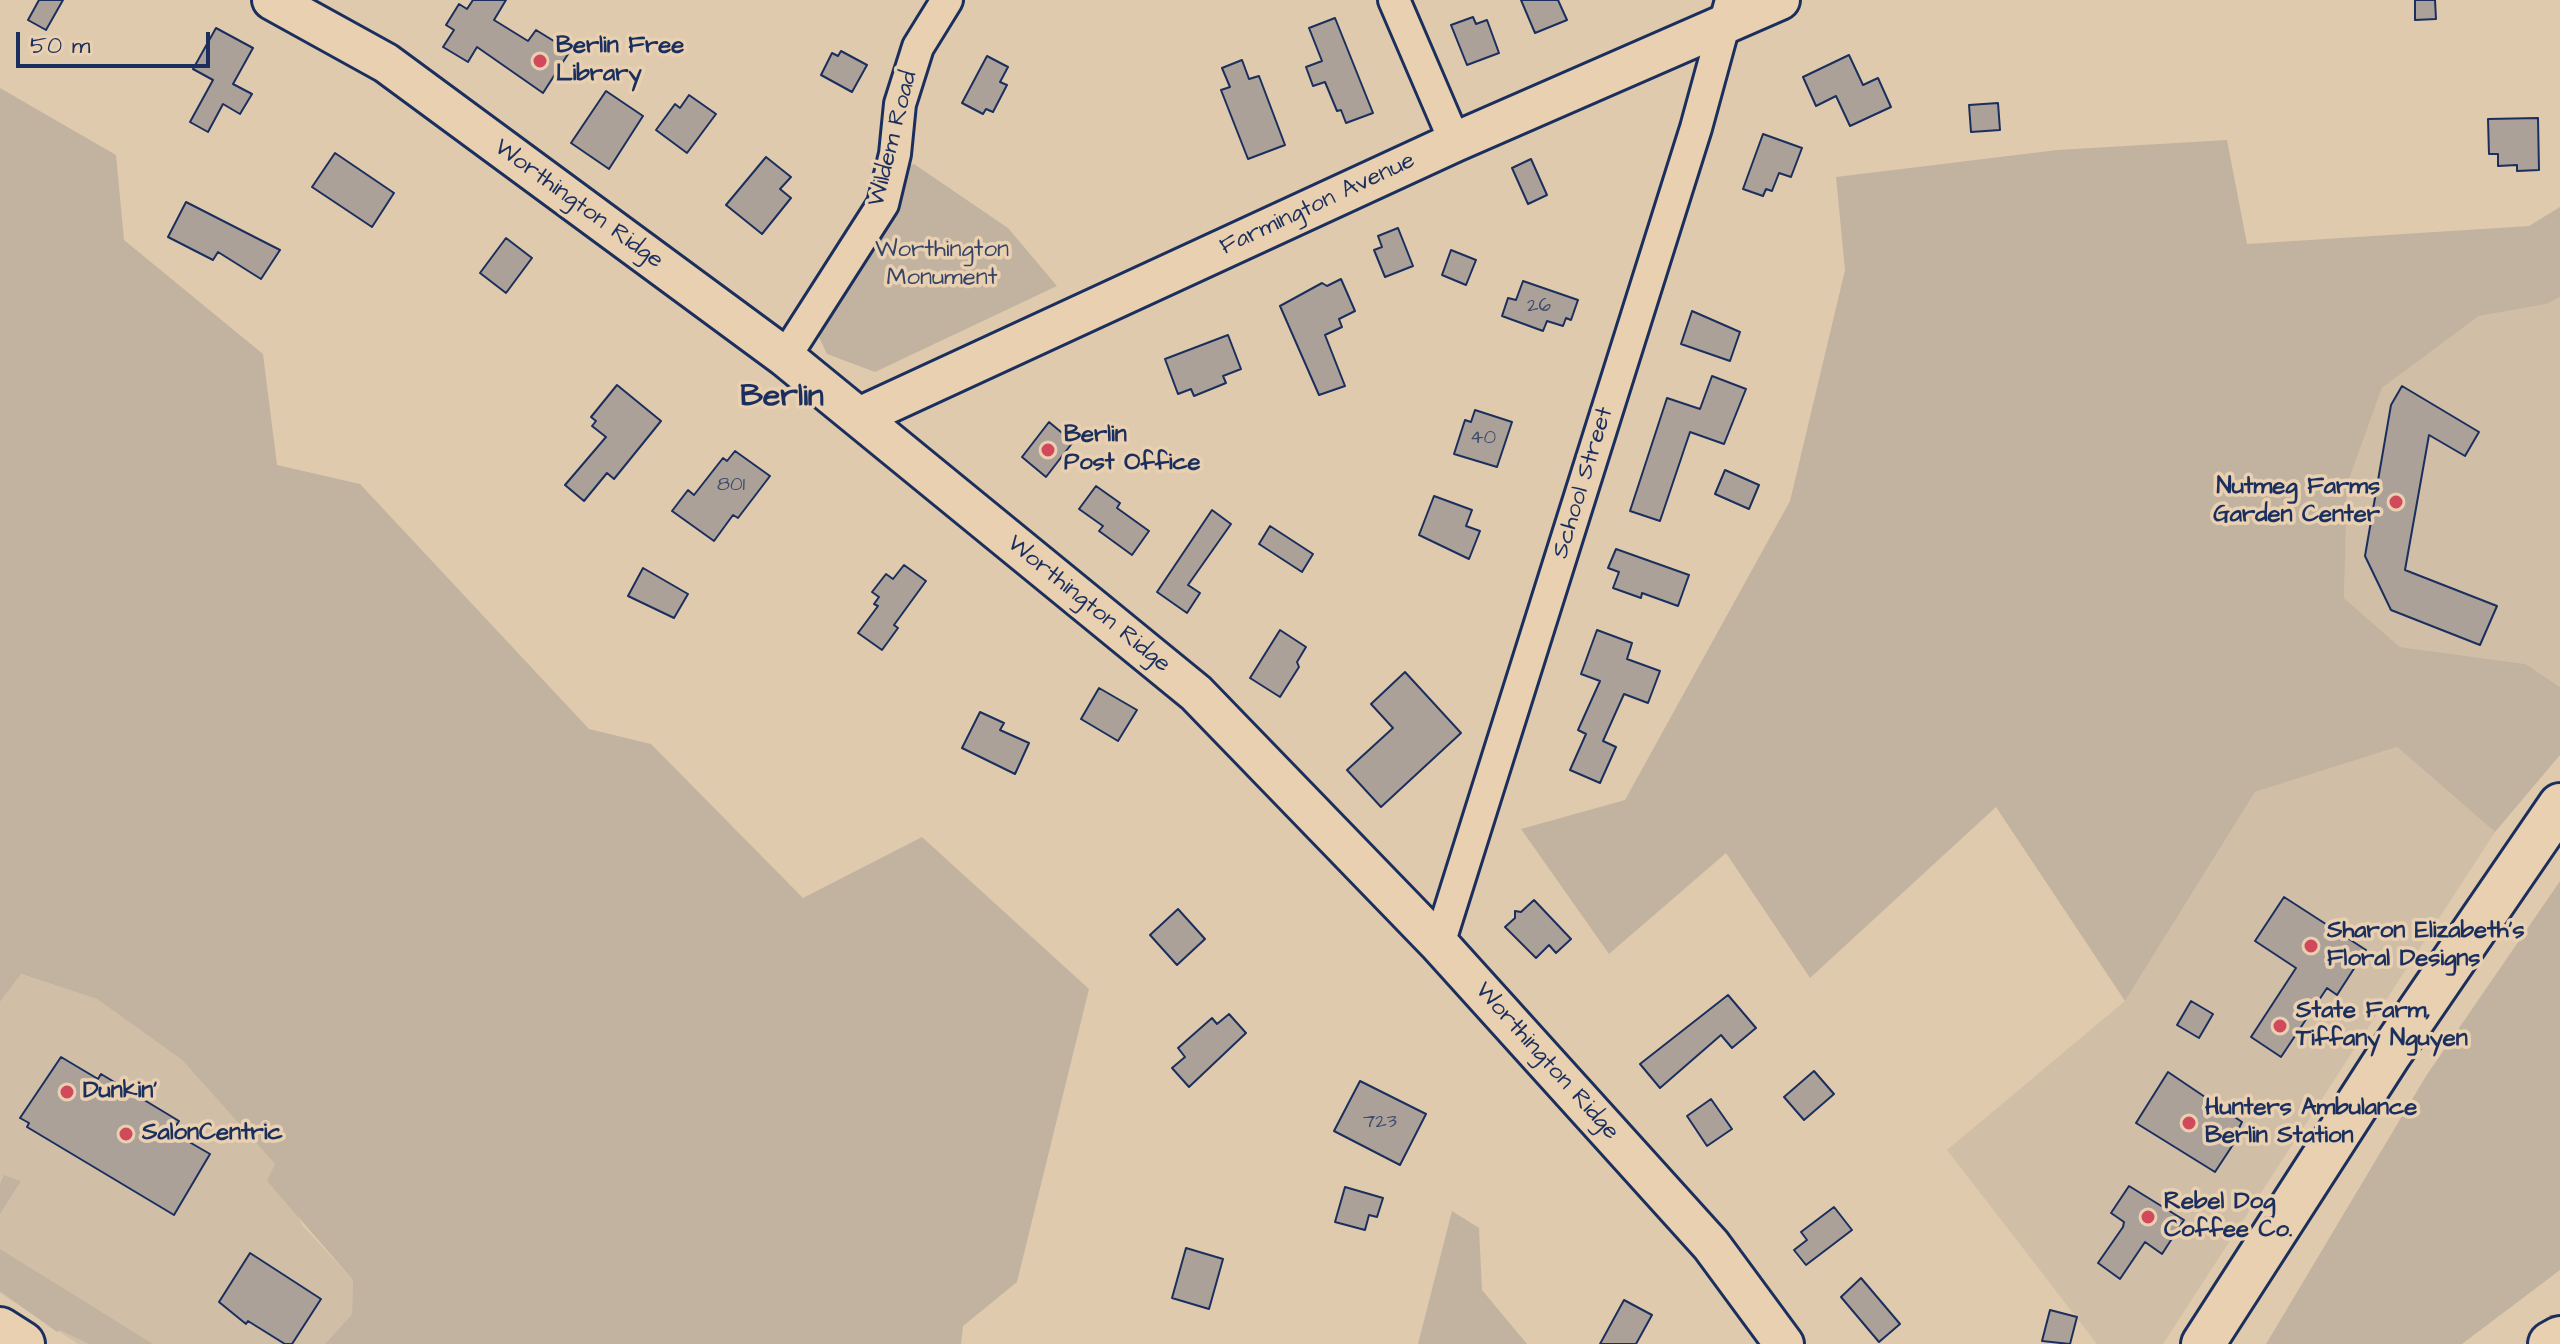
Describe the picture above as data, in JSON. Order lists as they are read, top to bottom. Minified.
{"streets":{"street":["Wildem Road","Worthington Ridge","Farmington Avenue","School Street"]},"crossings":[["Wildem Road","Worthington Ridge"],["Worthington Ridge","Farmington Avenue"],["Worthington Ridge","School Street"],["Farmington Avenue","School Street"]],"districts":["Berlin"],"parks":["Worthington Monument"],"places":["Berlin Free Library","Berlin Post Office","Nutmeg Farms Garden Center","Sharon Elizabeth's Floral Designs","State Farm, Tiffany Nguyen","Dunkin'","Hunters Ambulance Berlin Station","SalonCentric","Rebel Dog Coffee Co."],"house_numbers":["26","40","801","723"],"scale_bar":"50 m"}
